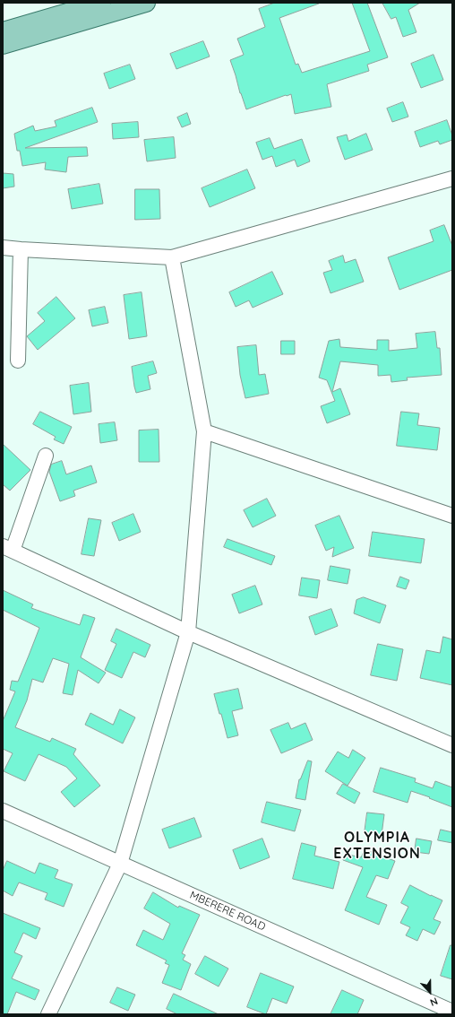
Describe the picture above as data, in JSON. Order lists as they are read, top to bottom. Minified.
{"streets":{"street":["MBERERE ROAD"]},"districts":["OLYMPIA EXTENSION"],"north":"bottom"}
